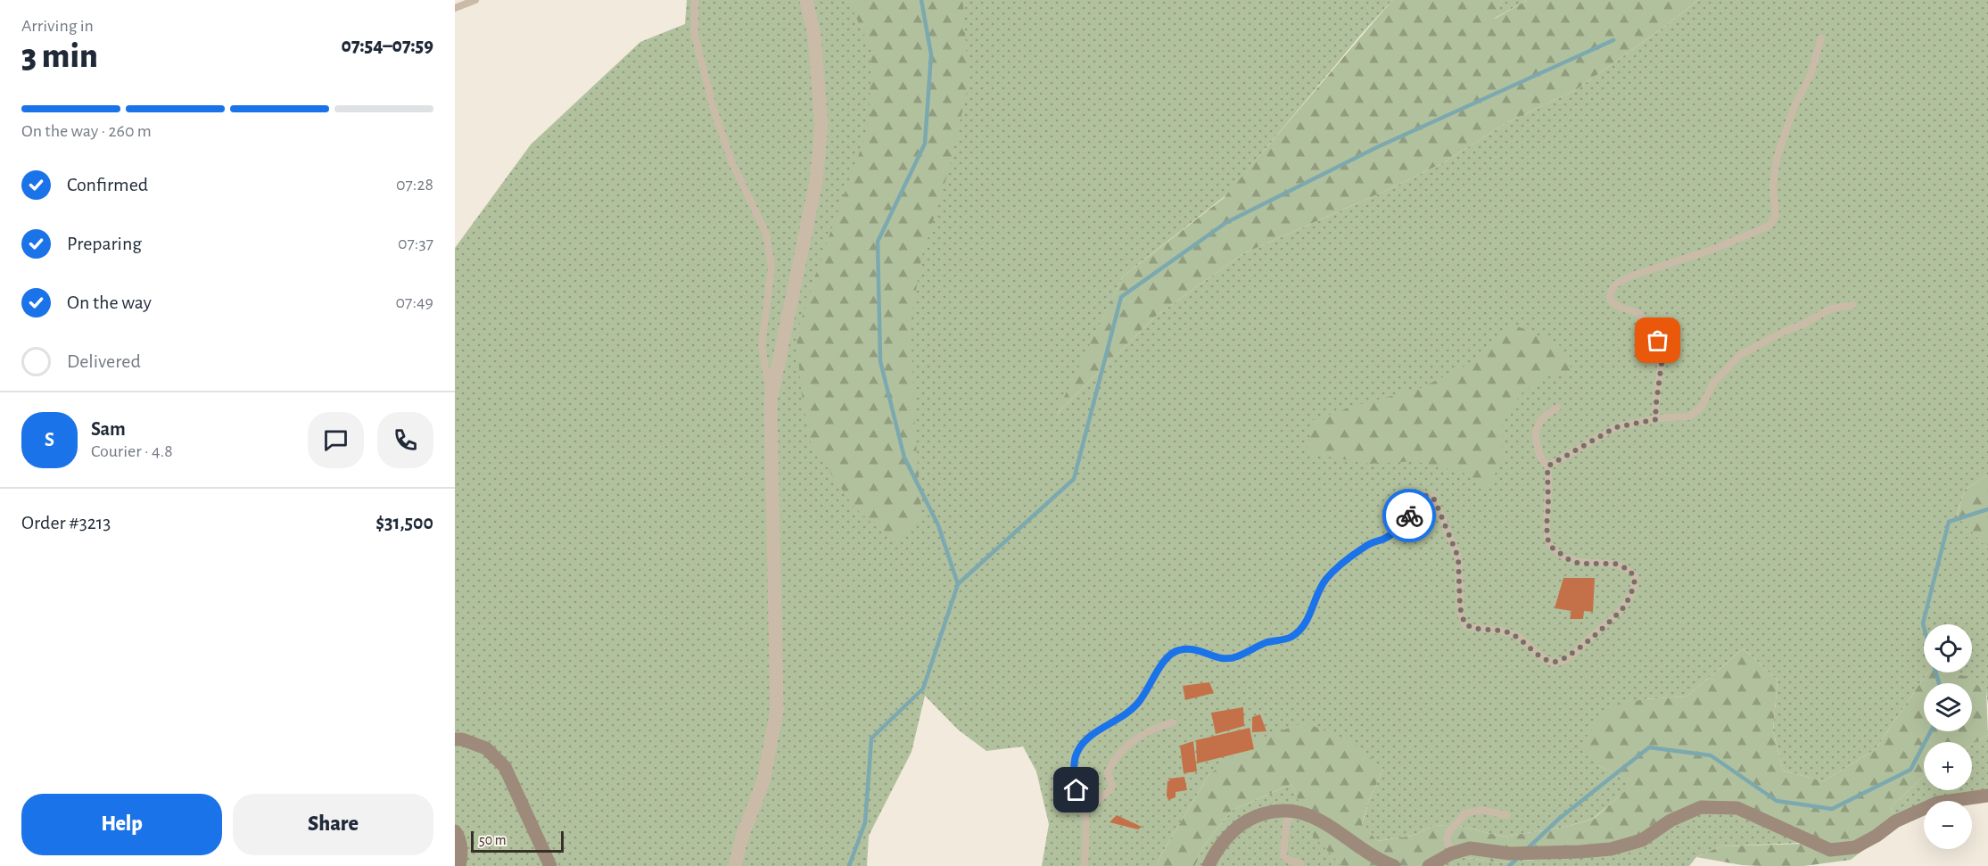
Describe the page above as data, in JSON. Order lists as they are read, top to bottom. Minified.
{"scale_bar":"50 m","page":{"heading":["3 min","Arriving in","07:54–07:59"],"panel":["Sam","Courier · 4.8","Order #3213","$31,500"],"bar":"On the way · 260 m","list":[["Confirmed","07:28"],["Preparing","07:37"],["On the way","07:49"],"Delivered"],"round":"S","map_buttons":["+","−"],"buttons":["Help","Share"],"scale":"50 m"}}
